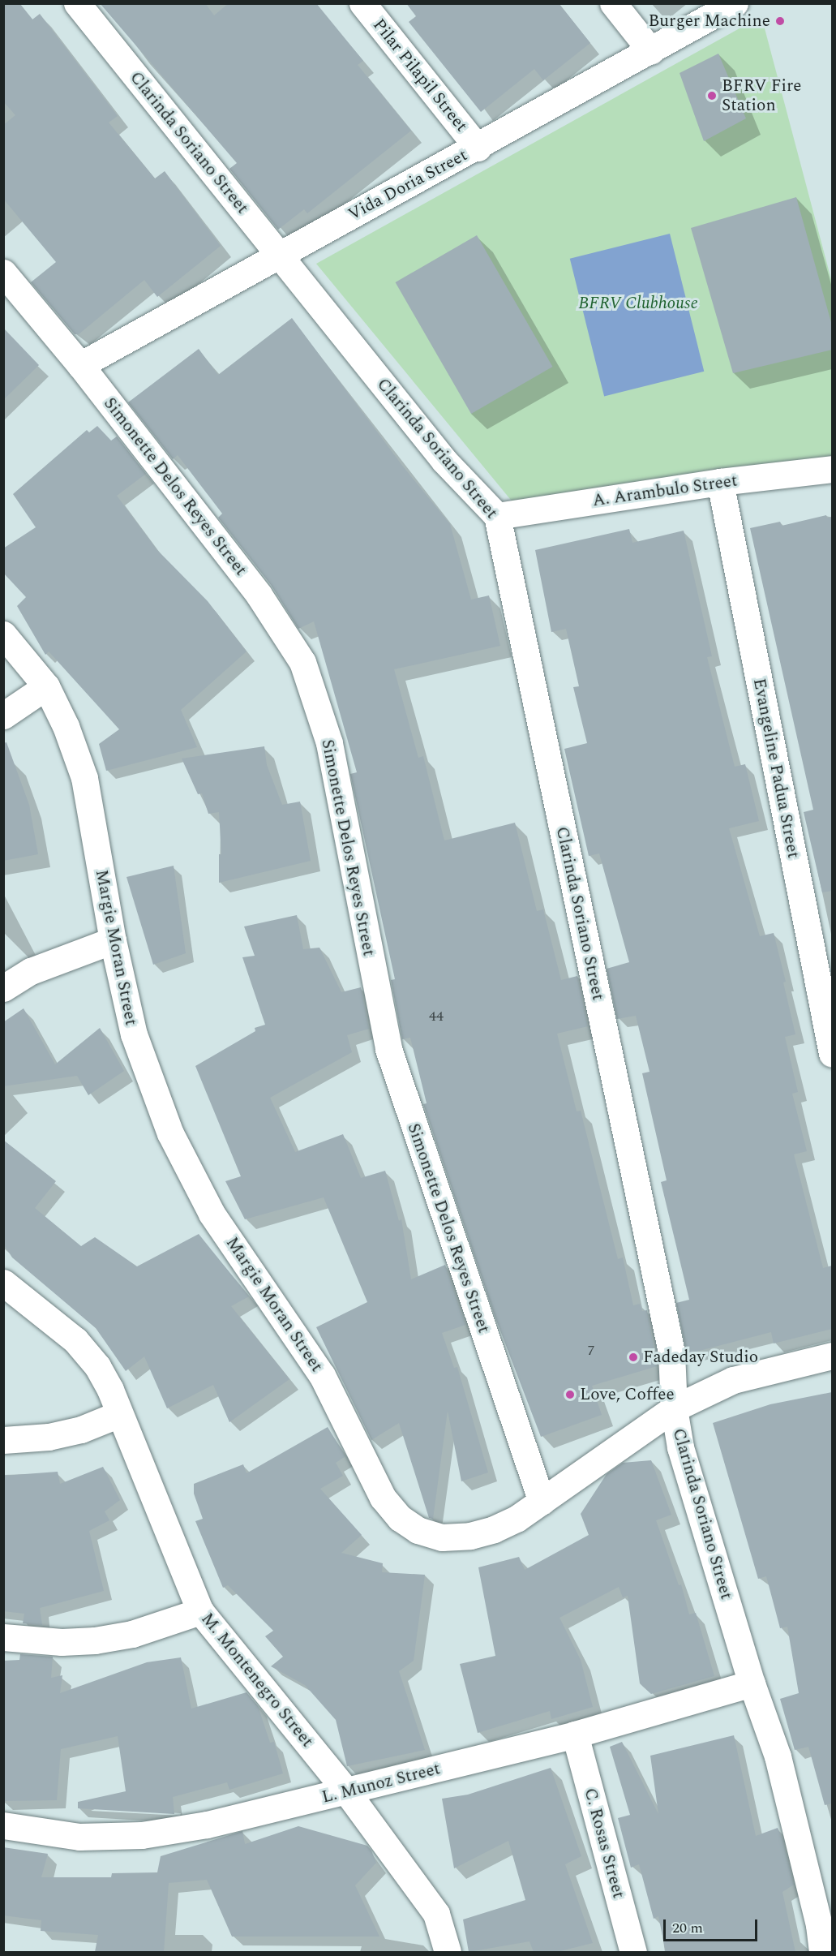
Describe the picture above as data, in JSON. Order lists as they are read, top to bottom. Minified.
{"streets":{"street":["Pilar Pilapil Street","Clarinda Soriano Street","Vida Doria Street","Simonette Delos Reyes Street","A. Arambulo Street","Evangeline Padua Street","Margie Moran Street","M. Montenegro Street","L. Munoz Street","C. Rosas Street"]},"crossings":[["Pilar Pilapil Street","Vida Doria Street"],["Clarinda Soriano Street","Vida Doria Street"],["Clarinda Soriano Street","A. Arambulo Street"],["Clarinda Soriano Street","Margie Moran Street"],["Clarinda Soriano Street","L. Munoz Street"],["Vida Doria Street","Simonette Delos Reyes Street"],["Simonette Delos Reyes Street","Margie Moran Street"],["A. Arambulo Street","Evangeline Padua Street"],["M. Montenegro Street","L. Munoz Street"],["L. Munoz Street","C. Rosas Street"]],"parks":["BFRV Clubhouse"],"places":["Burger Machine","BFRV Fire Station","Fadeday Studio","Love, Coffee"],"house_numbers":["44","7"],"scale_bar":"20 m"}
